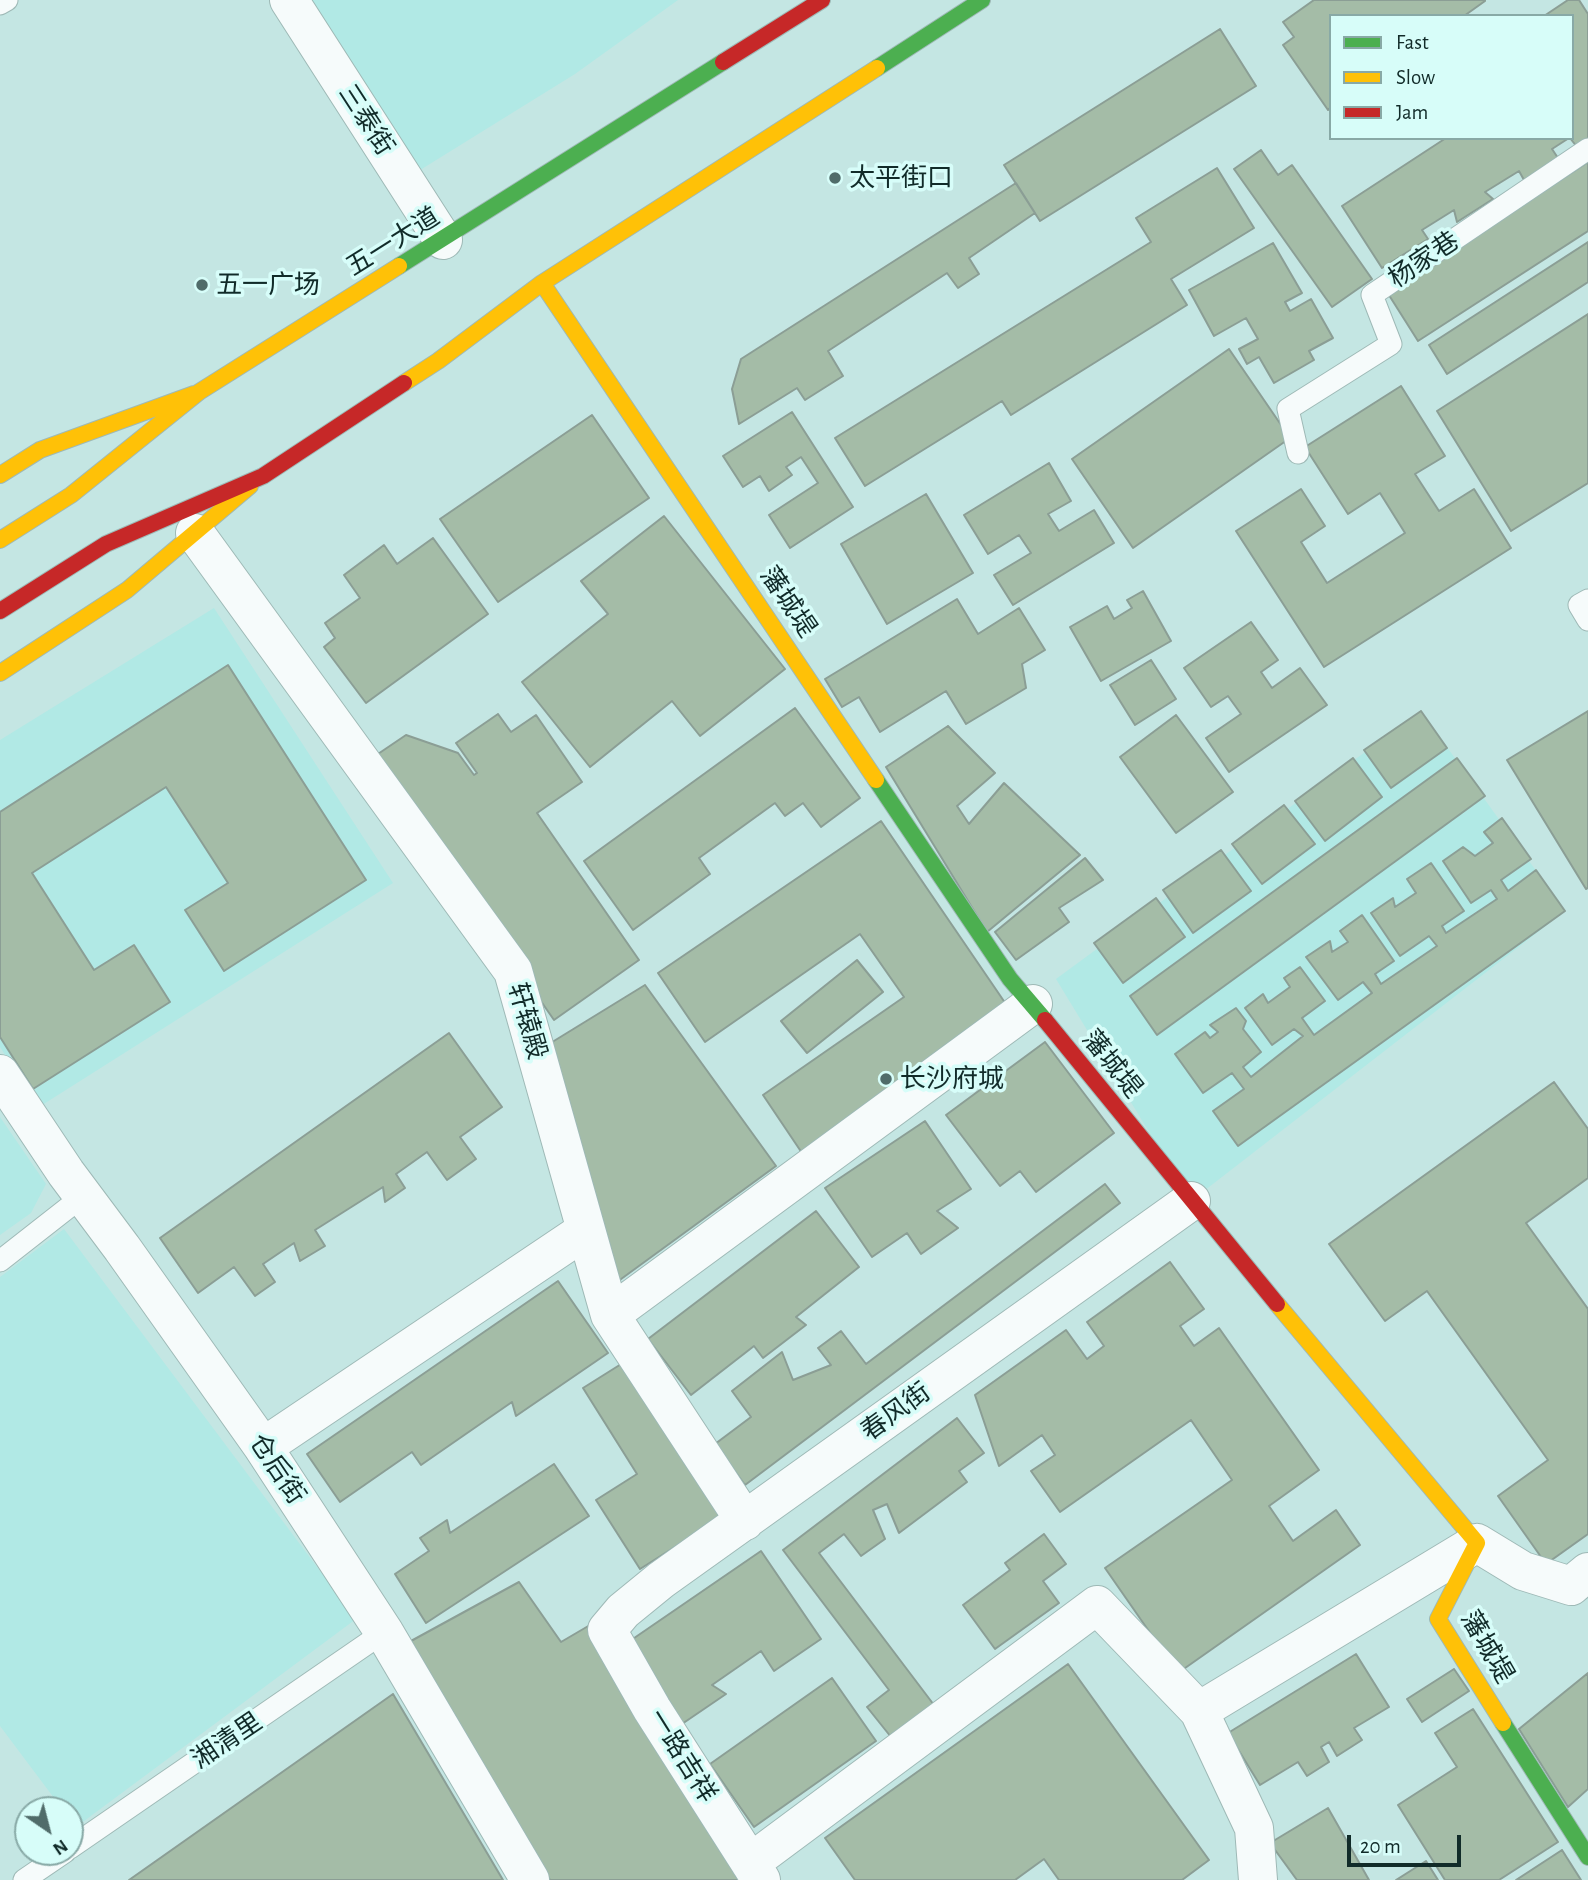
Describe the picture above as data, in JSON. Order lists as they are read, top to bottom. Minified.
{"streets":{"main road":["五一大道","藩城堤"],"street":["三泰街","轩辕殿","春风街","仓后街","一路吉祥"],"lane":["杨家巷","湘清里"]},"crossings":[["三泰街","五一大道"],["藩城堤","春风街"],["轩辕殿","春风街"],["春风街","一路吉祥"],["仓后街","湘清里"]],"places":["太平街口","五一广场","长沙府城"],"legend":["Fast","Slow","Jam"],"scale_bar":"20 m","north":"bottom right"}
